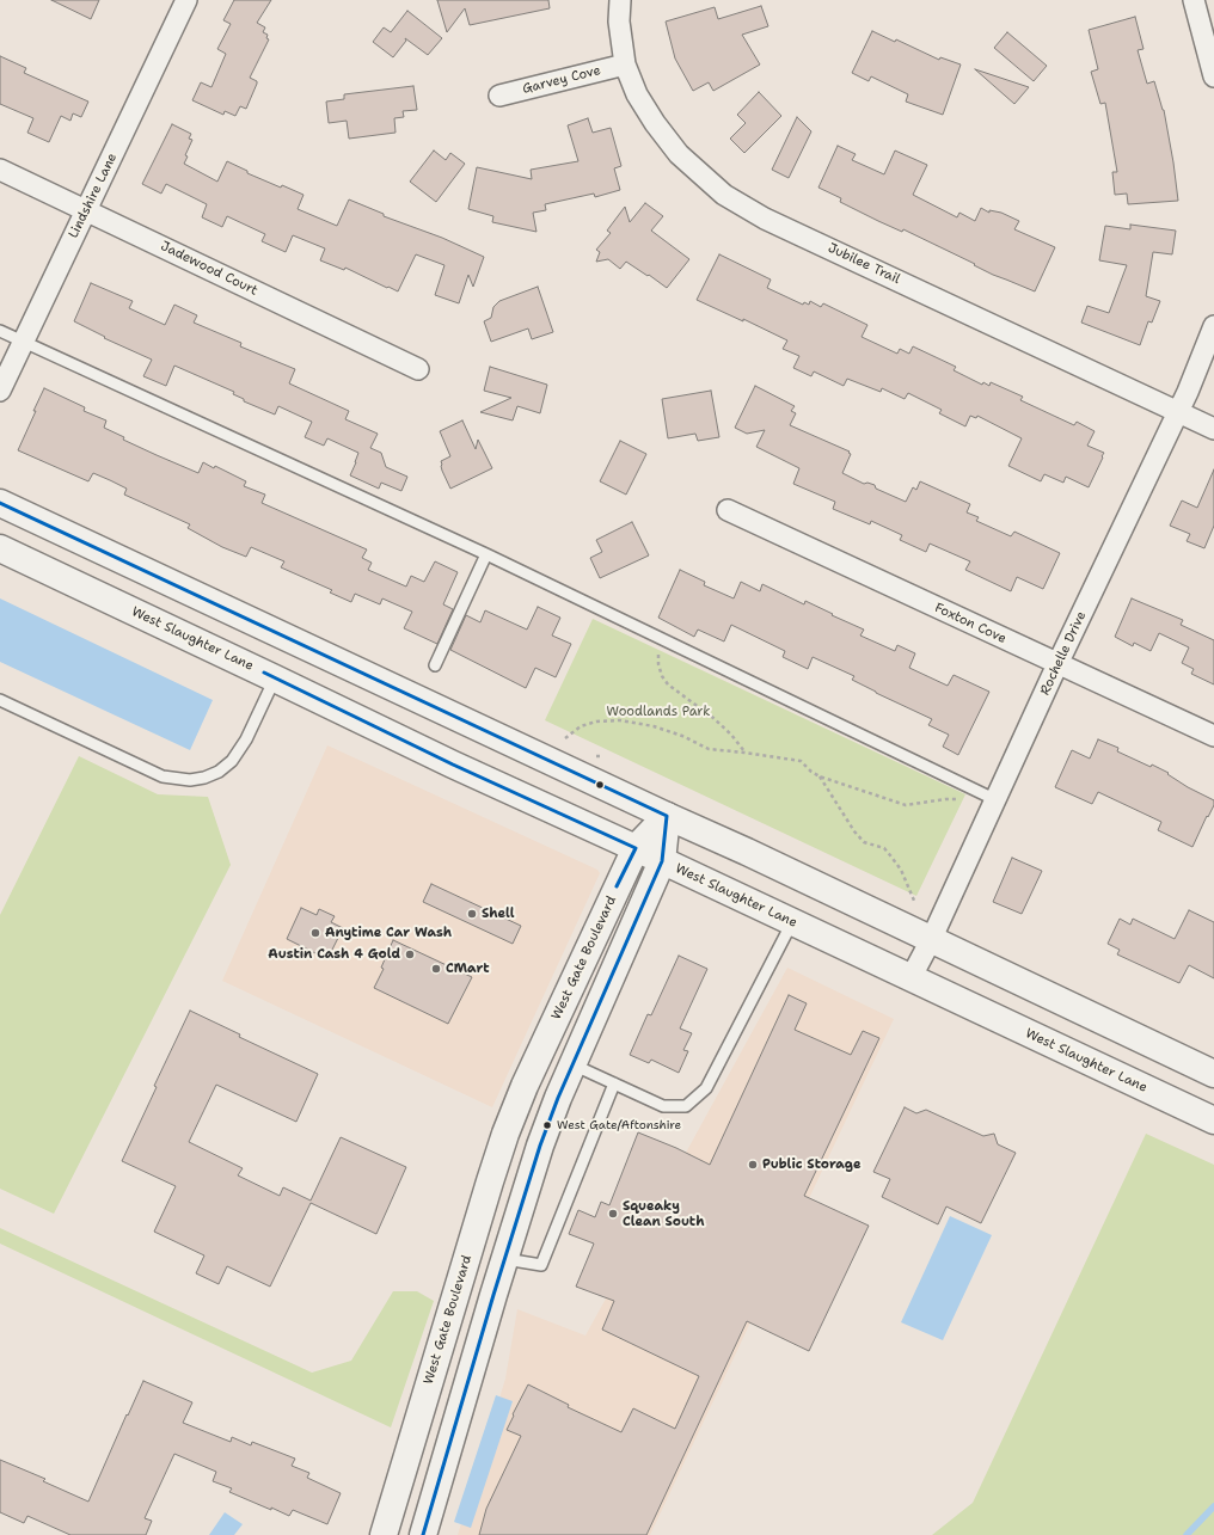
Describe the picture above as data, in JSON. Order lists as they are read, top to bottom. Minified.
{"streets":{"main road":["West Slaughter Lane","West Gate Boulevard"],"street":["Garvey Cove","Lindshire Lane","Jubilee Trail","Jadewood Court","Foxton Cove","Rochelle Drive"]},"crossings":[["Garvey Cove","Jubilee Trail"],["Lindshire Lane","Jadewood Court"],["Jubilee Trail","Rochelle Drive"],["Foxton Cove","Rochelle Drive"],["West Slaughter Lane","Rochelle Drive"],["West Slaughter Lane","West Gate Boulevard"]],"parks":["Woodlands Park"],"places":["Shell","Anytime Car Wash","Austin Cash 4 Gold","CMart","West Gate/Aftonshire","Public Storage","Squeaky Clean South"]}
